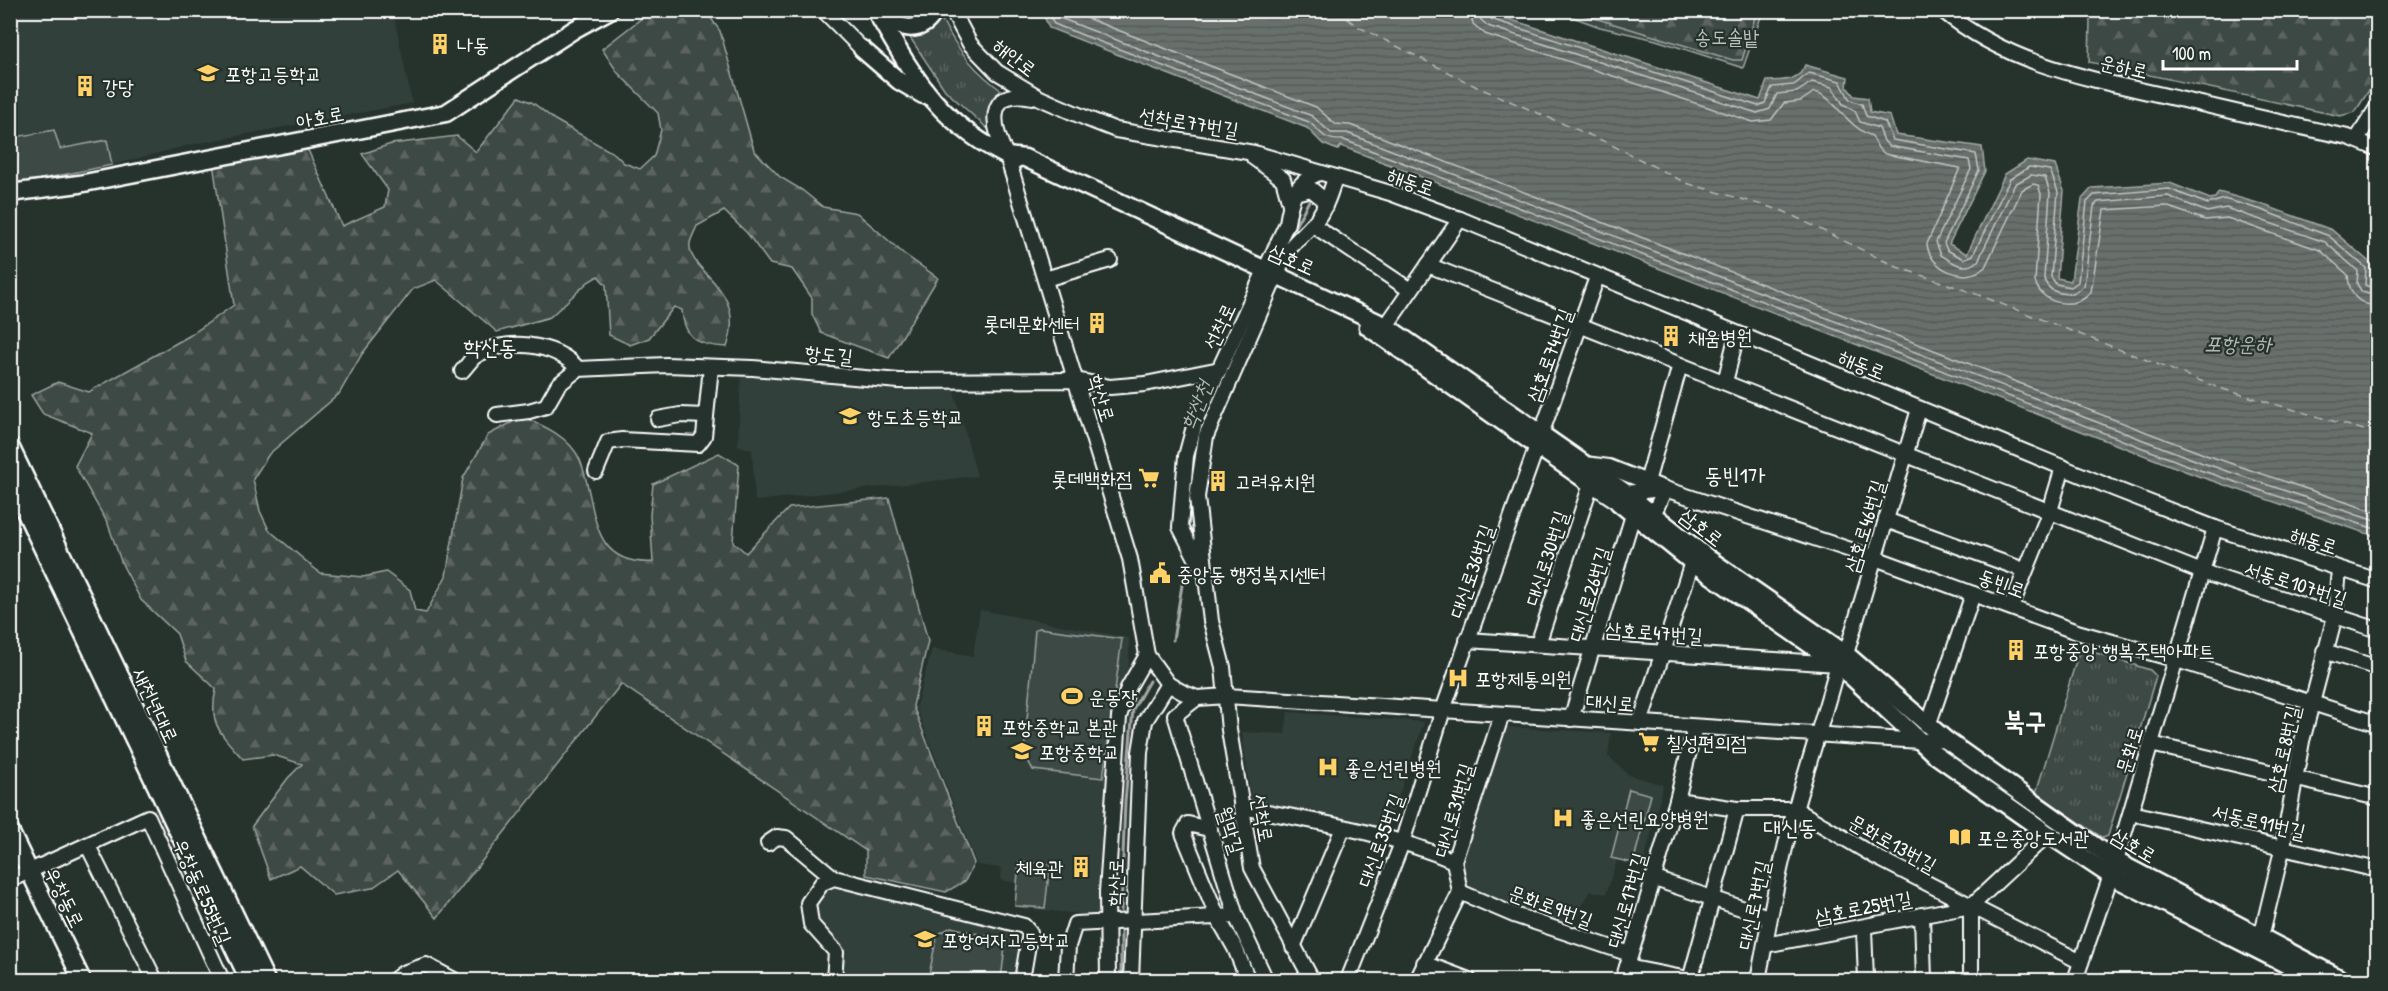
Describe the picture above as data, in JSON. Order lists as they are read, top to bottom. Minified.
{"streets":{"main road":["아호로","삼호로","새천년대로","우창동로"],"street":["해안로","운하로","선착로77번길","해동로","선착로","항도길","삼호로74번길","학산로","삼호로46번길","대신로30번길","대신로36번길","동빈로","서동로107번길","대신로26번길","삼호로47번길","대신로","삼호로8번길","문화로","대신로31번길","서동로91번길","월막길","대신로35번길","문화로13번길","우창동로55번길","대신로17번길","대신로7번길","문화로9번길","삼호로25번길"]},"crossings":[["해안로","선착로77번길"],["해안로","학산로"],["선착로77번길","해동로"],["선착로77번길","선착로"],["선착로77번길","학산로"],["해동로","선착로"],["해동로","삼호로74번길"],["해동로","삼호로46번길"],["해동로","삼호로8번길"],["해동로","문화로"],["삼호로","선착로"],["삼호로","삼호로74번길"],["삼호로","학산로"],["삼호로","삼호로46번길"],["삼호로","대신로30번길"],["삼호로","대신로36번길"],["삼호로","동빈로"],["삼호로","대신로26번길"],["삼호로","삼호로47번길"],["삼호로","대신로"],["삼호로","삼호로8번길"],["삼호로","문화로"],["선착로","항도길"],["선착로","대신로"],["항도길","학산로"],["삼호로74번길","대신로36번길"],["삼호로74번길","서동로107번길"],["학산로","대신로"],["삼호로46번길","동빈로"],["삼호로46번길","서동로107번길"],["삼호로46번길","삼호로47번길"],["삼호로46번길","대신로"],["삼호로46번길","대신로7번길"],["대신로30번길","삼호로47번길"],["대신로36번길","삼호로47번길"],["대신로36번길","대신로"],["대신로36번길","대신로35번길"],["동빈로","삼호로8번길"],["동빈로","문화로"],["서동로107번길","삼호로8번길"],["서동로107번길","문화로"],["대신로26번길","삼호로47번길"],["대신로26번길","대신로"],["대신로","대신로31번길"],["대신로","월막길"],["대신로","대신로35번길"],["대신로","대신로17번길"],["대신로","대신로7번길"],["삼호로8번길","서동로91번길"],["문화로","서동로91번길"],["문화로","문화로13번길"],["대신로31번길","문화로9번길"],["문화로13번길","대신로7번길"],["문화로13번길","삼호로25번길"],["대신로17번길","문화로9번길"],["대신로7번길","삼호로25번길"]],"districts":["학산동","동빈1가","북구","대신동"],"water":["포항운하","학산천"],"parks":["송도솔밭"],"places":{"building":["나동","강당","롯데문화센터","채움병원","고려유치원","포항중앙 행복주택아파트","포항중학교 본관","체육관"],"school or university":["포항고등학교","항도초등학교","포항중학교","포항여자고등학교"],"supermarket":["롯데백화점","칠성편의점"],"public building":["중앙동 행정복지센터"],"hospital":["포항제통의원","좋은선린병원","좋은선린요양병원"],"sports":["운동장"],"library":["포은중앙도서관"]},"scale_bar":"100 m"}
